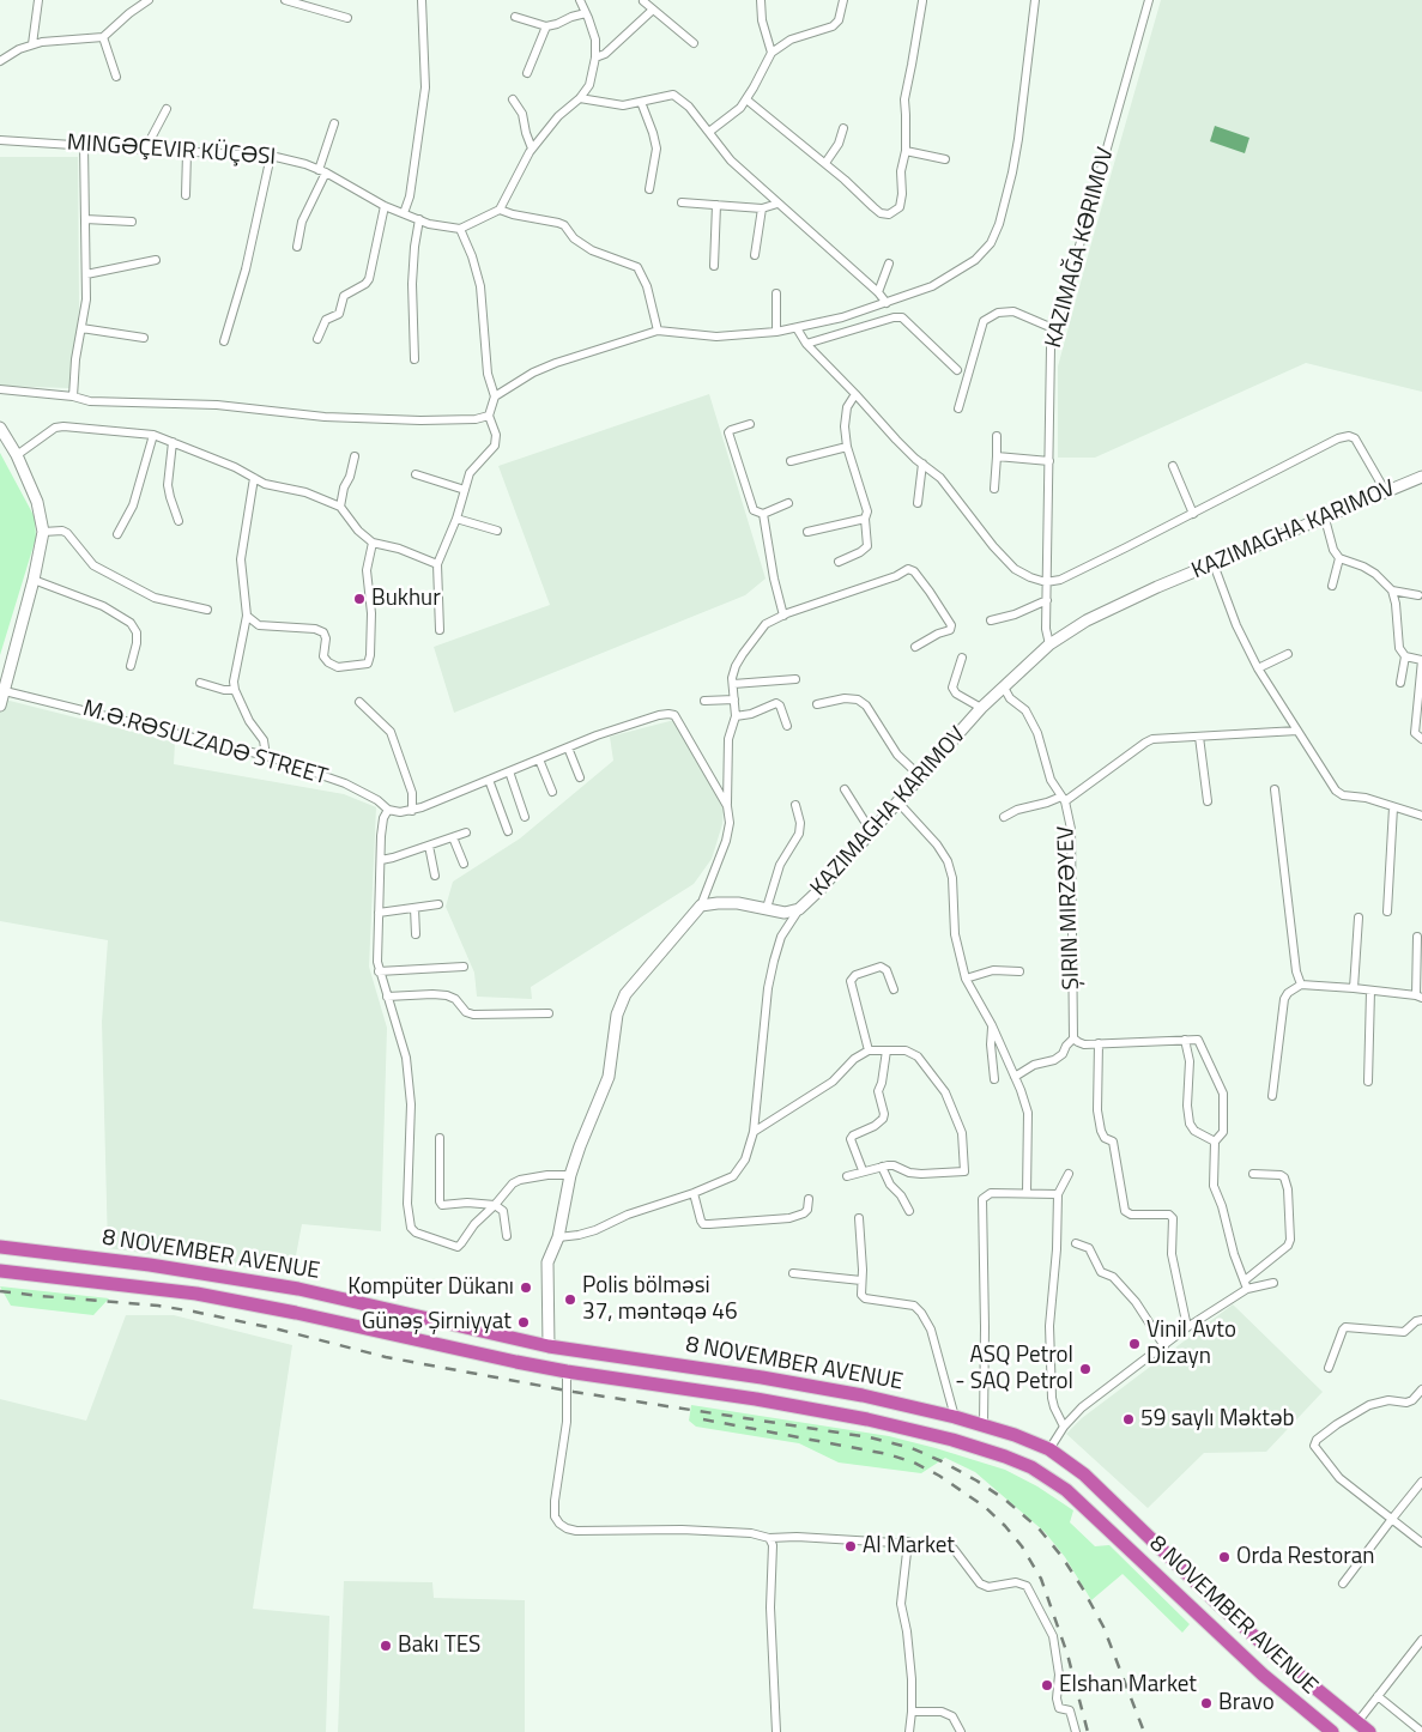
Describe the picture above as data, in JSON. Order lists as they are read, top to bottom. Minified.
{"streets":{"highway":["8 NOVEMBER AVENUE"],"street":["MINGƏÇEVIR KÜÇƏSI","KAZIMAGHA KARIMOV","M.Ə.RƏSULZADƏ STREET","ŞIRIN MIRZƏYEV"]},"crossings":[["KAZIMAGHA KARIMOV","ŞIRIN MIRZƏYEV"]],"places":["Bukhur","Kompüter Dükanı","Polis bölməsi 37, məntəqə 46","Günəş Şirniyyat","Vinil Avto Dizayn","ASQ Petrol - SAQ Petrol","59 saylı Məktəb","Al Market","Orda Restoran","Bakı TES","Elshan Market","Bravo"]}
